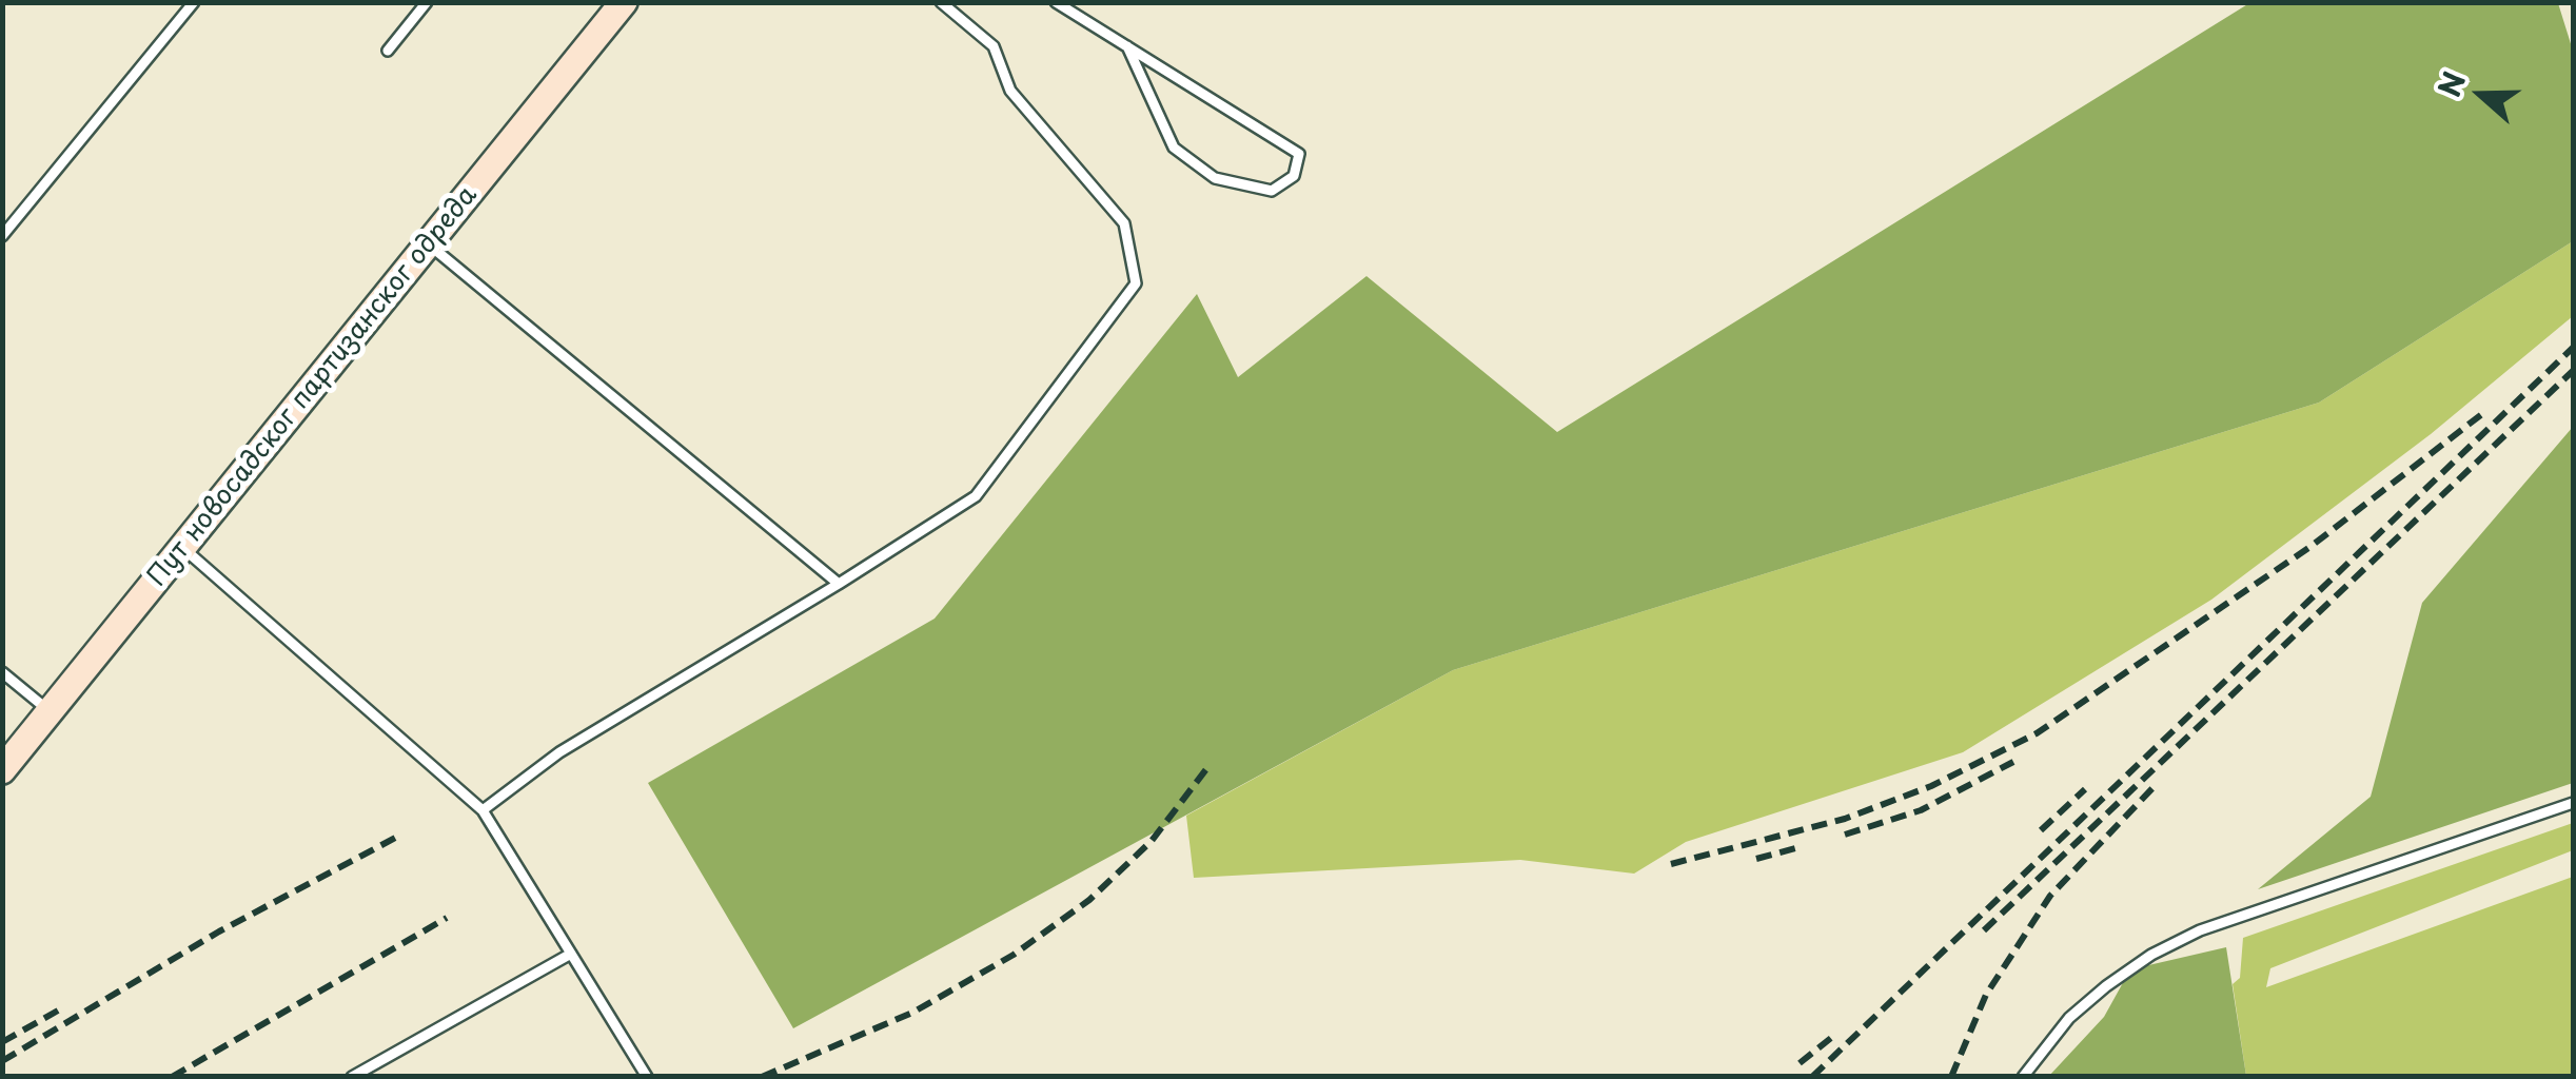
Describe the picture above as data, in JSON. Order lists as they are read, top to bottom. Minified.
{"streets":{"street":["Пут новосадског партизанског одреда"]},"north":"left"}
